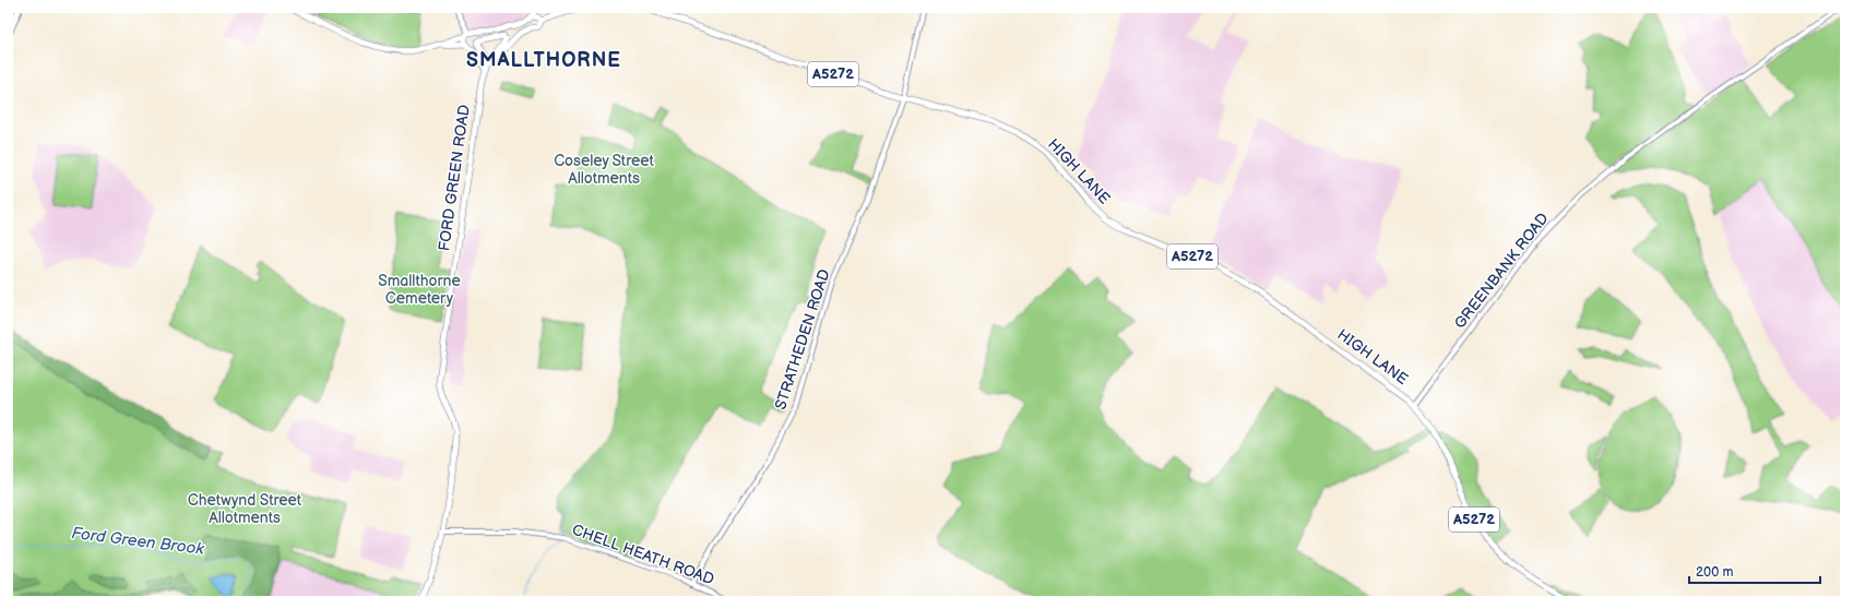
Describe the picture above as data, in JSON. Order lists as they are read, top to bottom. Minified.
{"streets":{"main road":["A5272","HIGH LANE","FORD GREEN ROAD"],"street":["GREENBANK ROAD","STRATHEDEN ROAD","CHELL HEATH ROAD"]},"crossings":[["HIGH LANE","GREENBANK ROAD"],["HIGH LANE","STRATHEDEN ROAD"],["FORD GREEN ROAD","CHELL HEATH ROAD"],["STRATHEDEN ROAD","CHELL HEATH ROAD"]],"districts":["SMALLTHORNE"],"water":["Ford Green Brook"],"parks":["Coseley Street Allotments","Smallthorne Cemetery","Chetwynd Street Allotments"],"scale_bar":"200 m"}
